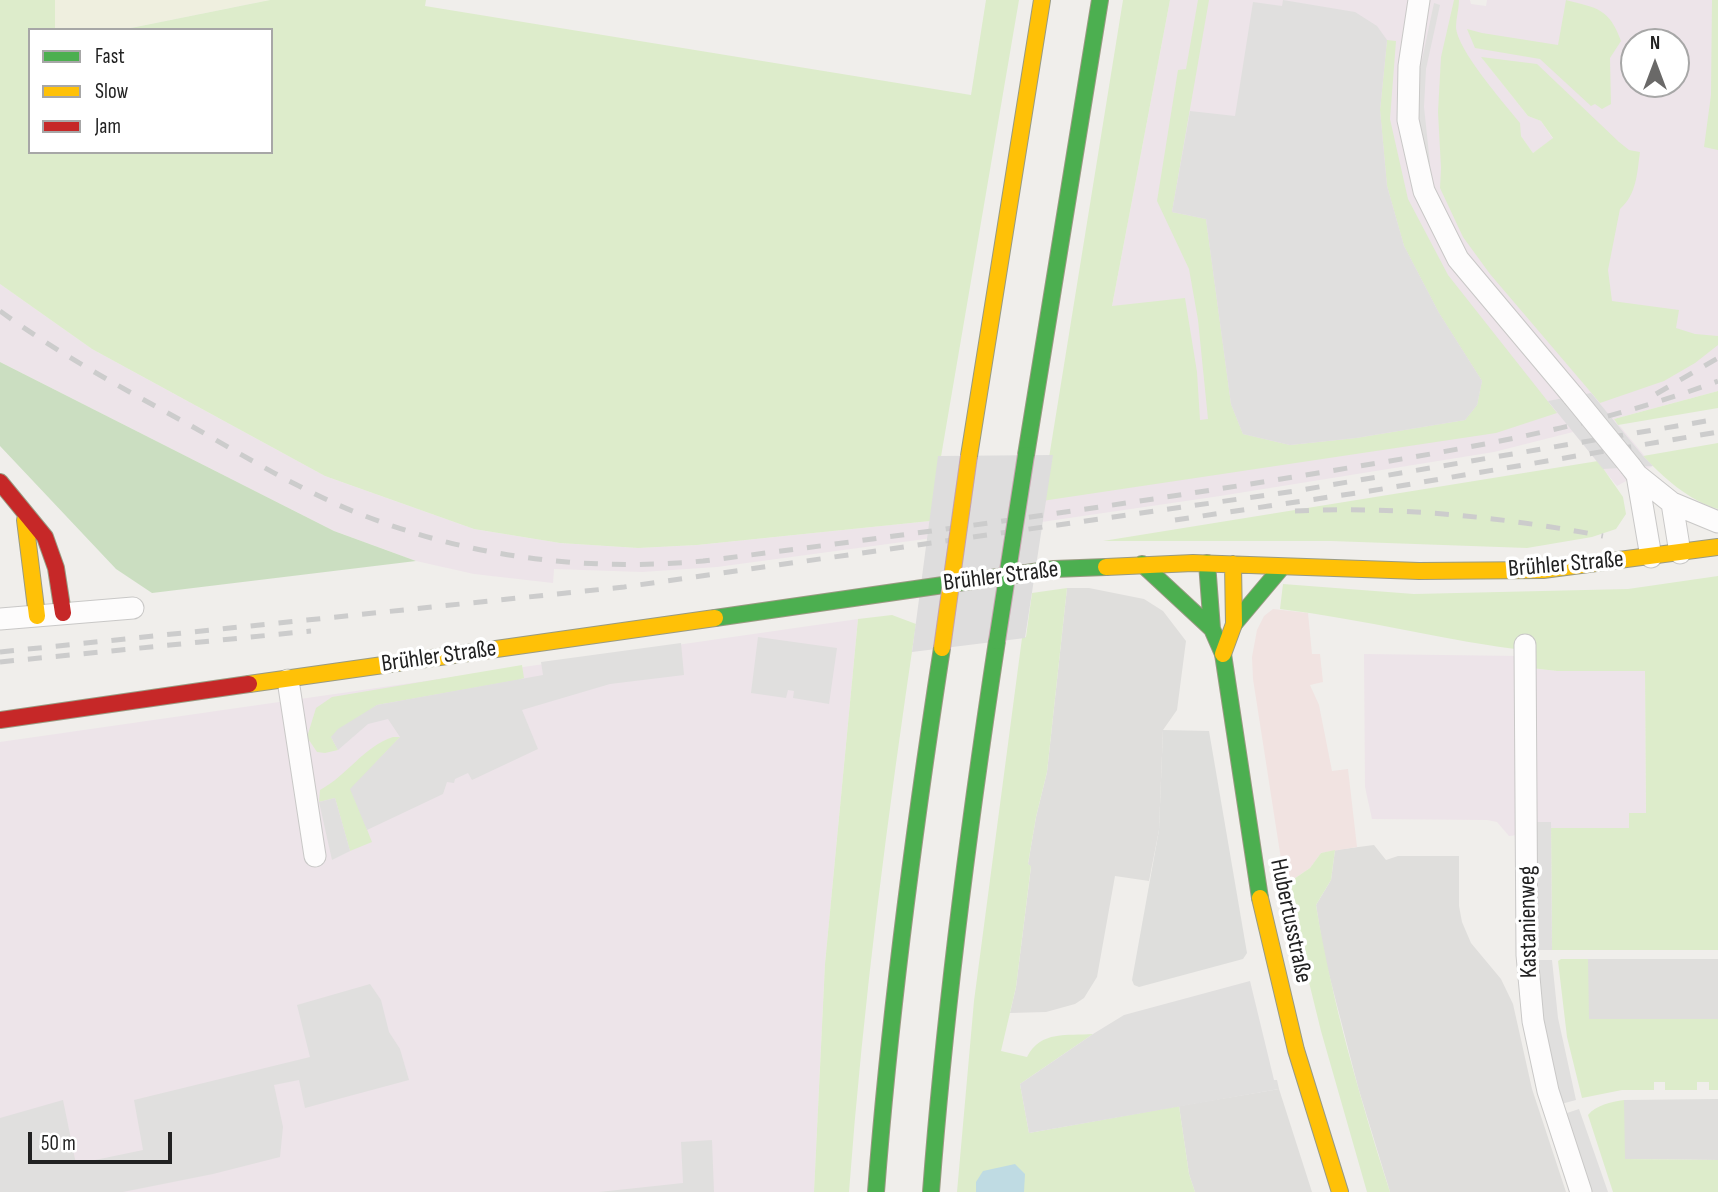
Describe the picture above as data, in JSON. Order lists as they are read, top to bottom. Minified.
{"streets":{"main road":["Brühler Straße","Hubertusstraße"],"street":["Kastanienweg"]},"crossings":[["Brühler Straße","Hubertusstraße"]],"legend":["Fast","Slow","Jam"],"scale_bar":"50 m","north":"top"}
